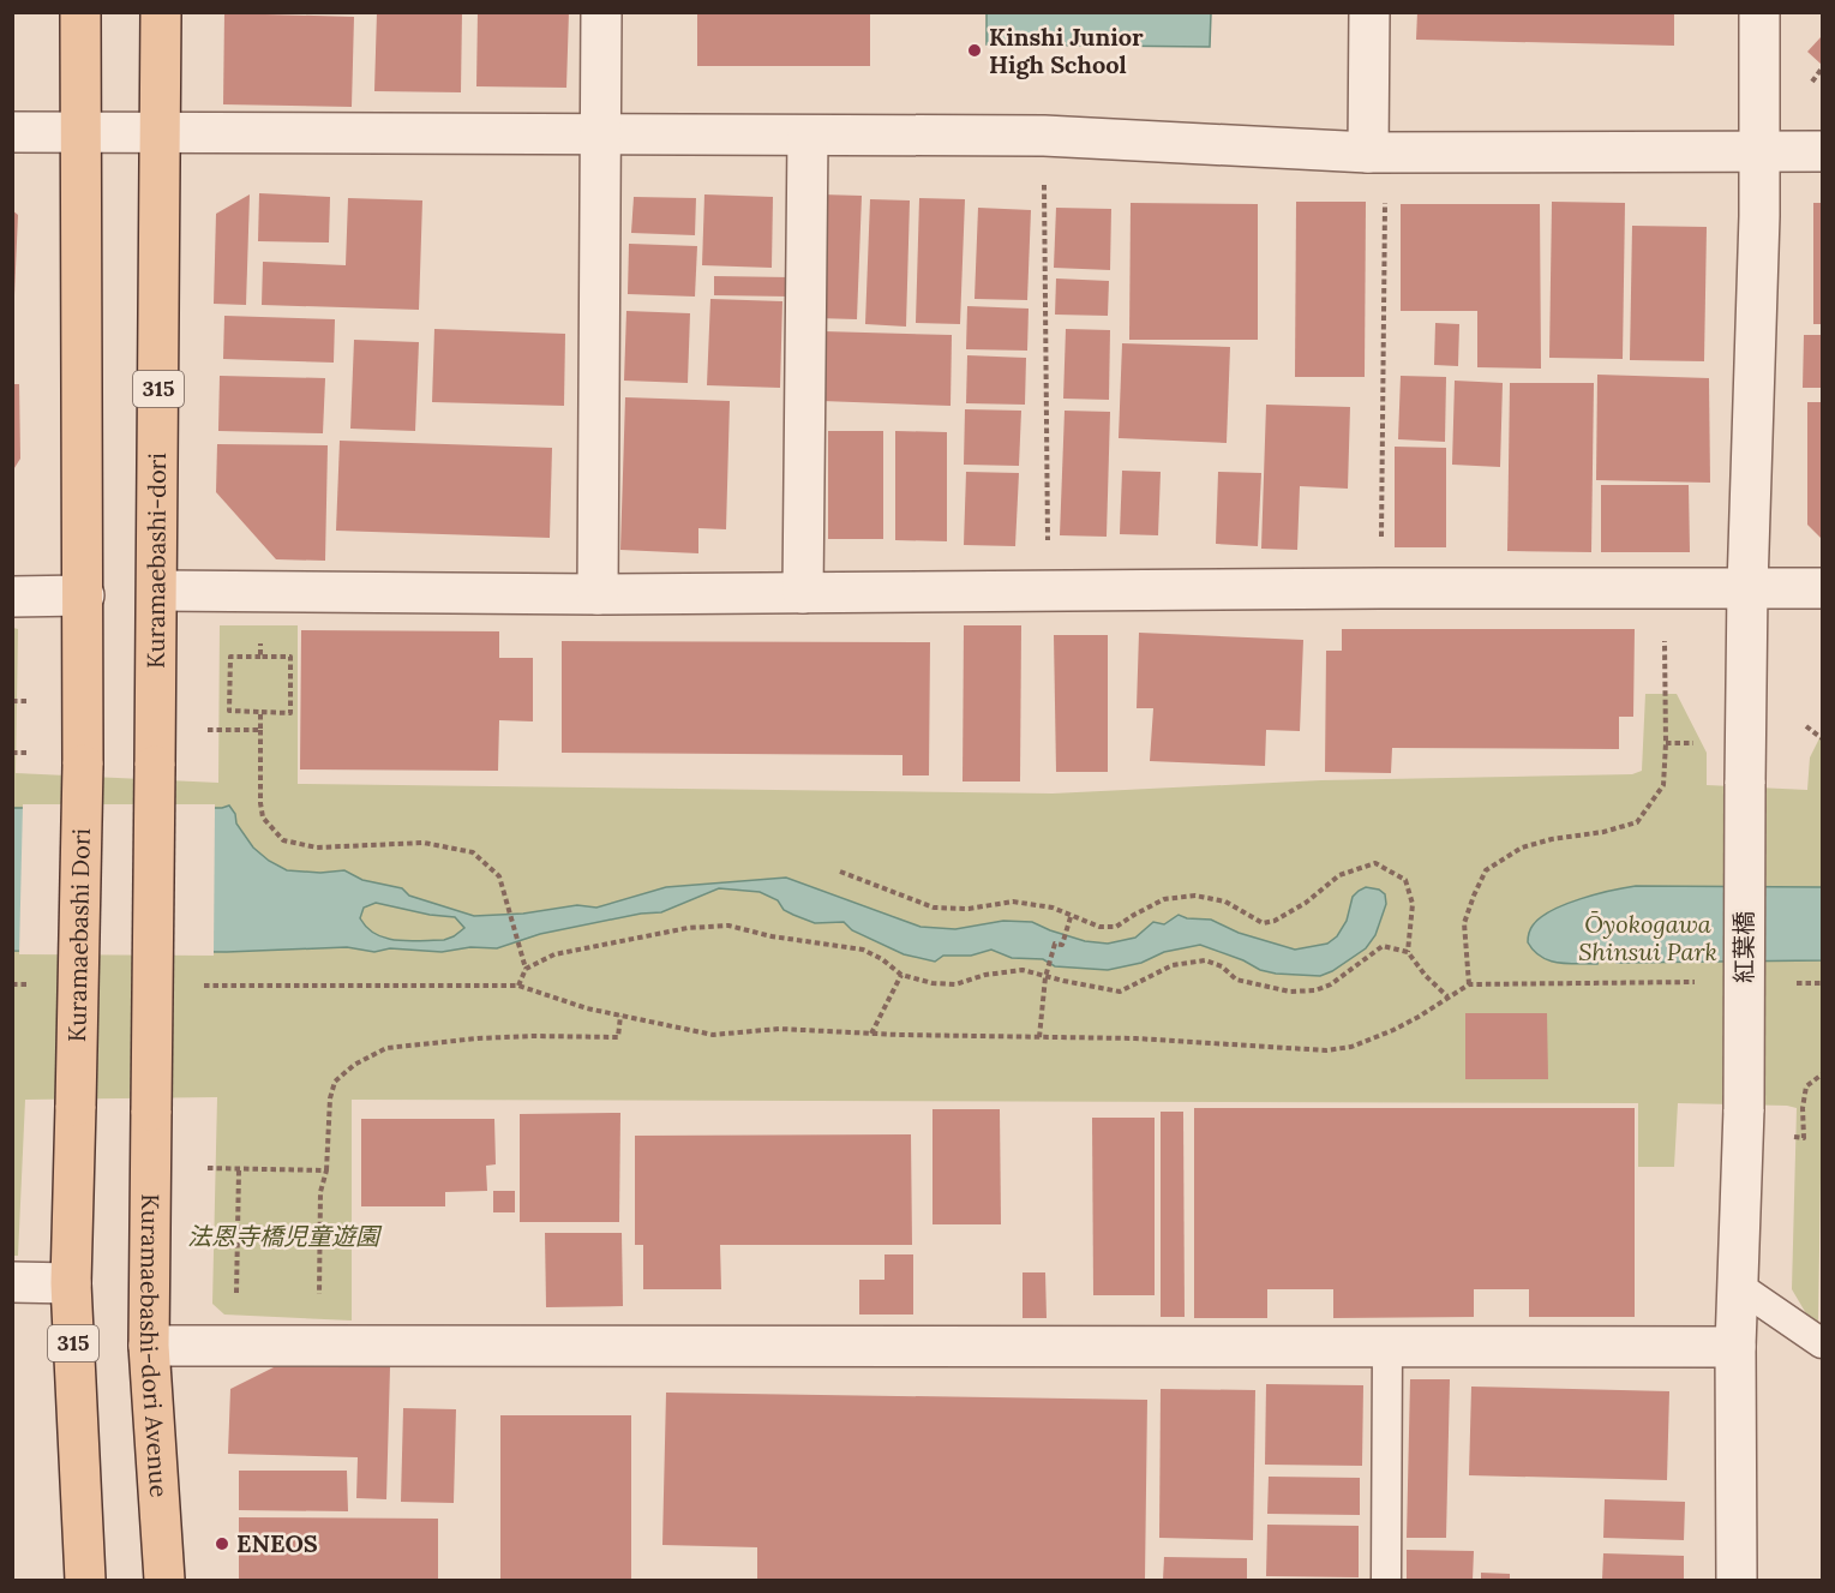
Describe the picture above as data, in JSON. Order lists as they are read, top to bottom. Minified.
{"streets":{"main road":["315","Kuramaebashi-dori","Kuramaebashi Dori","Kuramaebashi-dori Avenue"],"street":["紅葉橋"]},"crossings":[["315","Kuramaebashi Dori"],["Kuramaebashi-dori","Kuramaebashi-dori Avenue"]],"parks":["Ōyokogawa Shinsui Park","法恩寺橋児童遊園"],"places":["Kinshi Junior High School","ENEOS"]}
